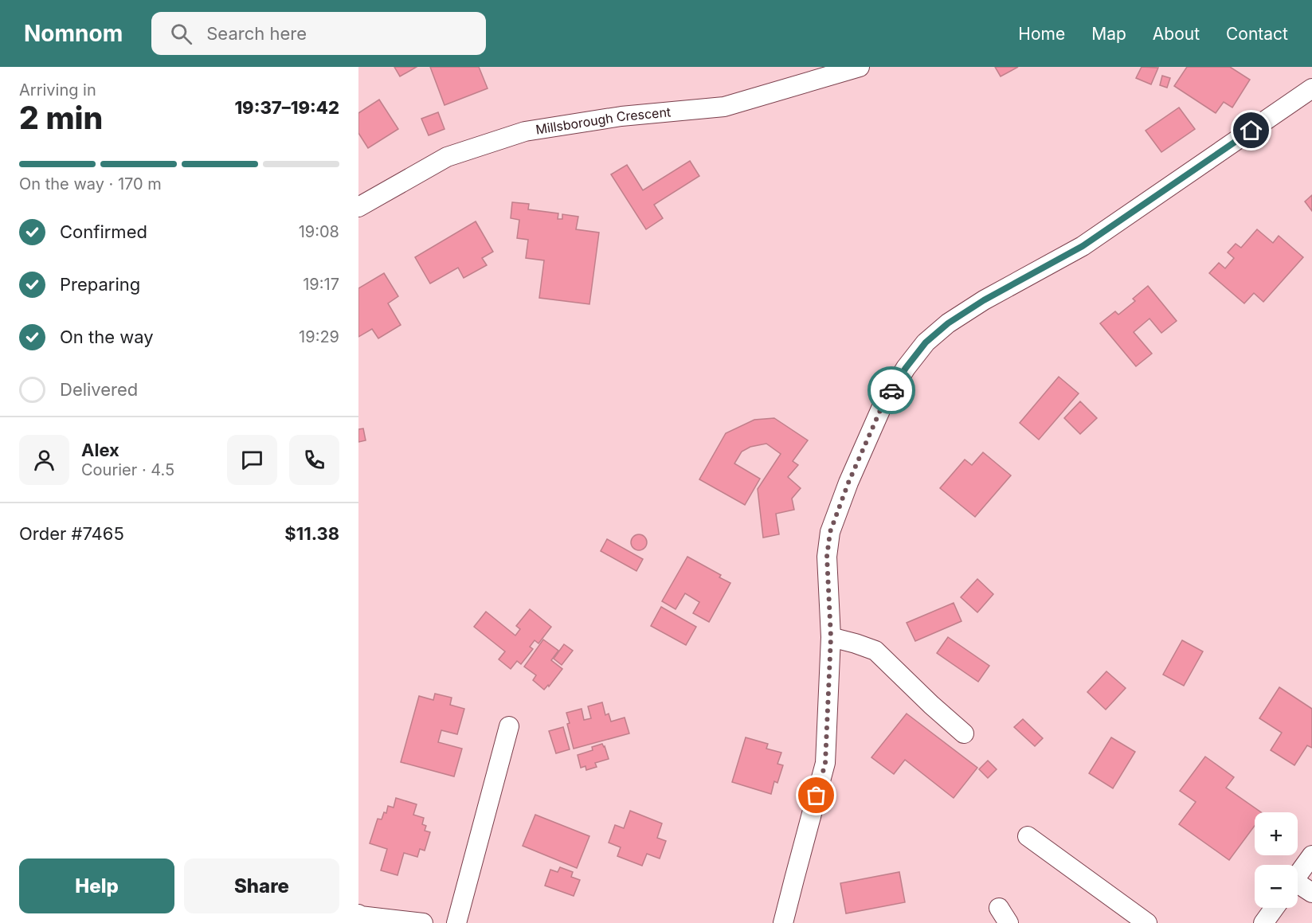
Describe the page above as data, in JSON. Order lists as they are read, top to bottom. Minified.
{"streets":{"street":["Millsborough Crescent"]},"page":{"header":"Nomnom","search":"Search here","nav":["Home","Map","About","Contact"],"heading":["2 min","Arriving in","19:37–19:42"],"panel":["Alex","Courier · 4.5","Order #7465","$11.38"],"bar":"On the way · 170 m","list":[["Confirmed","19:08"],["Preparing","19:17"],["On the way","19:29"],"Delivered"],"map_buttons":["+","−"],"buttons":["Help","Share"]}}
